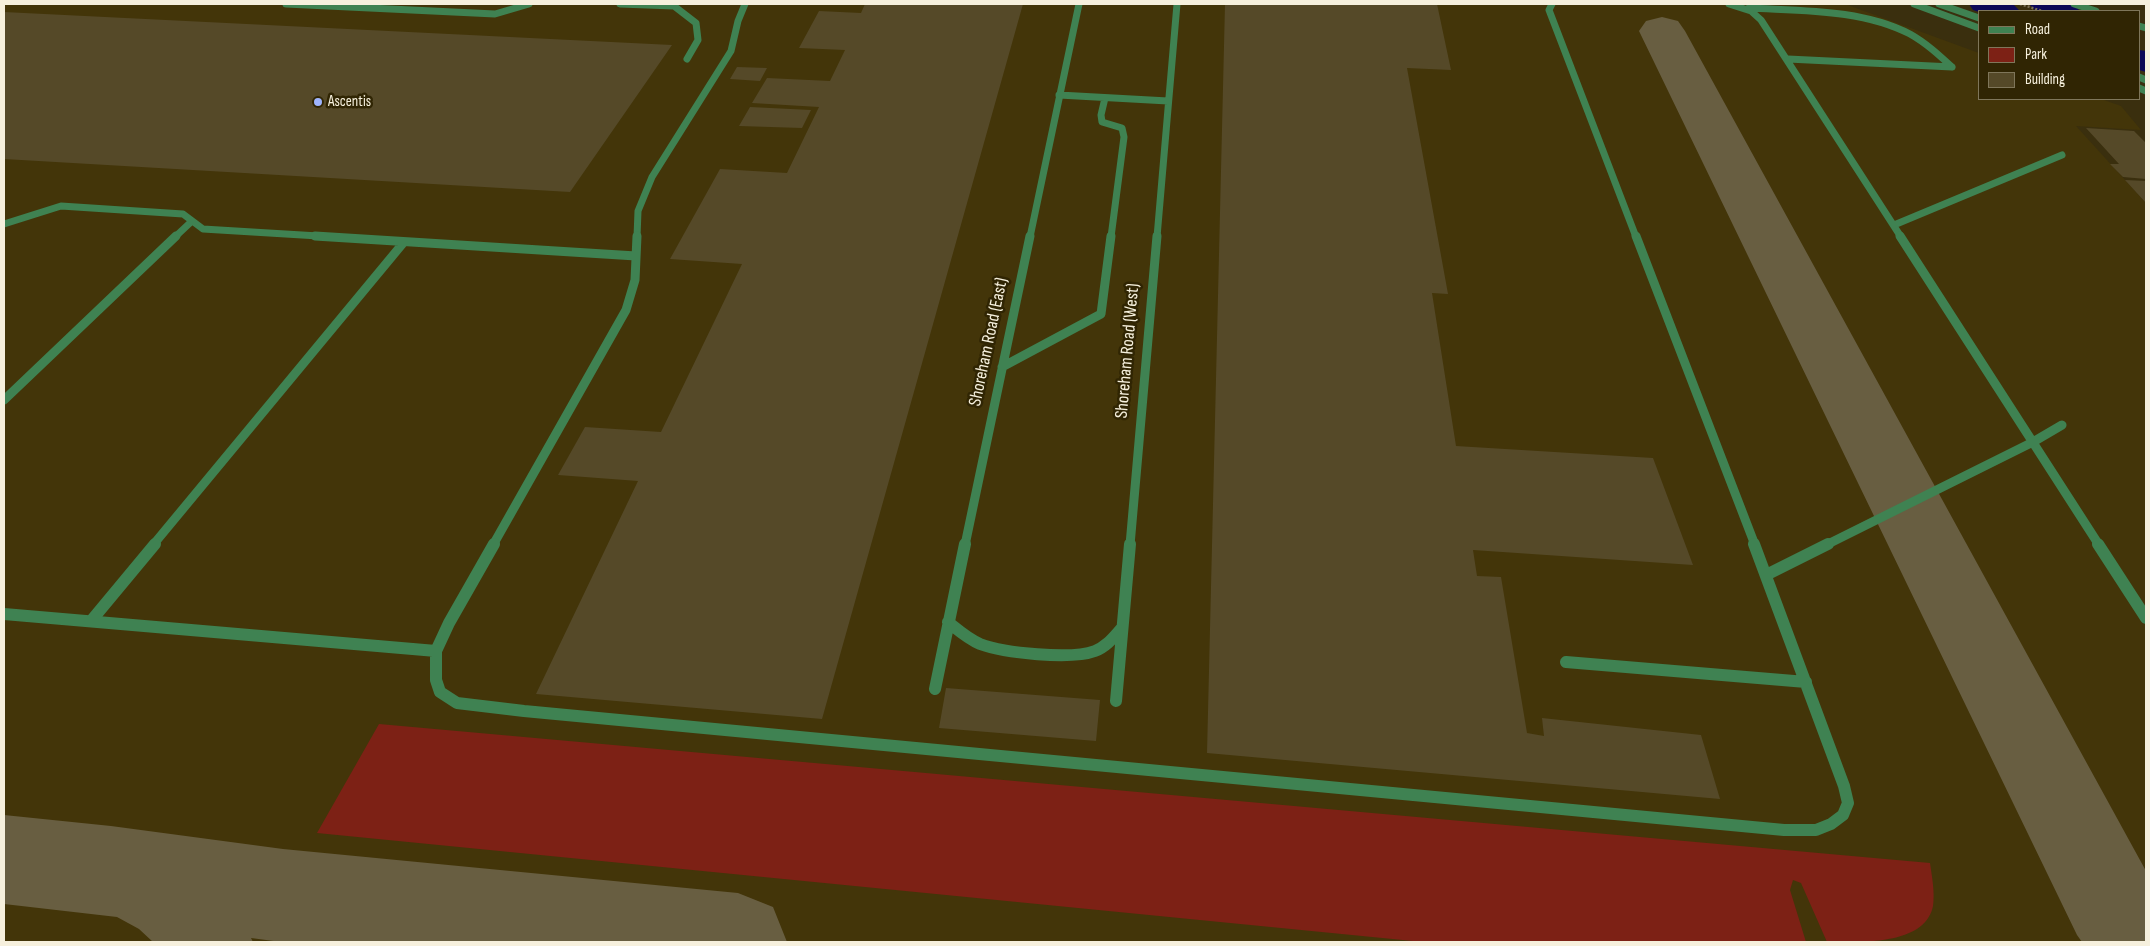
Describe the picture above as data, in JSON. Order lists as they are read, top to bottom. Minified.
{"streets":{"street":["Shoreham Road (East)","Shoreham Road (West)"]},"places":["Ascentis"],"legend":["Road","Park","Building"]}
